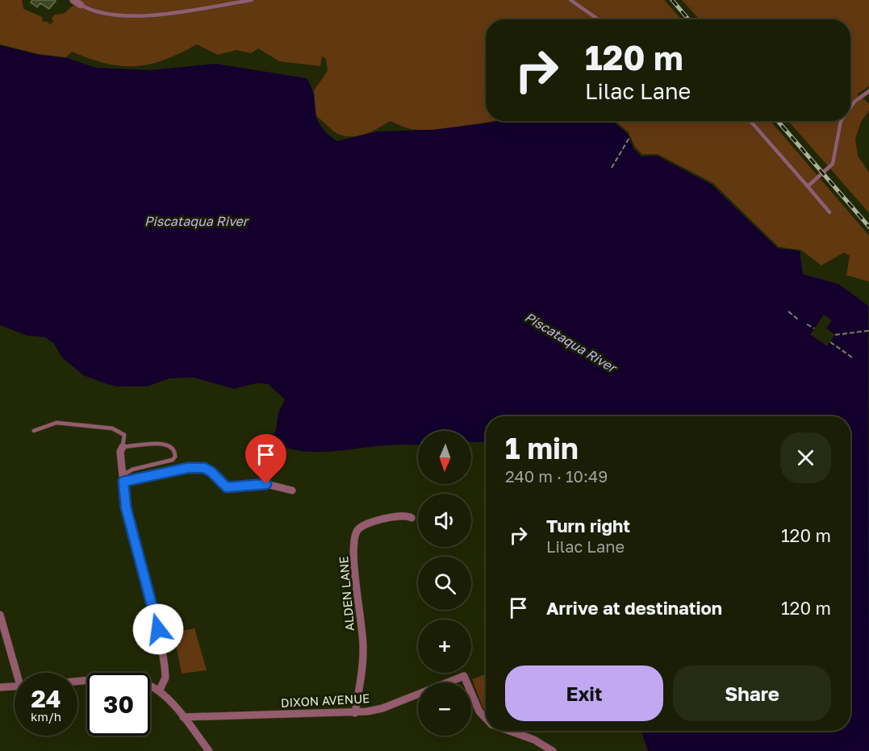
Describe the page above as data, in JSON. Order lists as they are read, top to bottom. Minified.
{"streets":{"street":["ALDEN LANE","DIXON AVENUE"]},"crossings":[["ALDEN LANE","DIXON AVENUE"]],"water":["Piscataqua River"],"north":"bottom","page":{"turn":["120 m","Lilac Lane"],"heading":["1 min","240 m · 10:49"],"map_buttons":["+","−"],"list":[{"name":"Turn right","note":"Lilac Lane","value":"120 m"},{"name":"Arrive at destination","value":"120 m"}],"buttons":["Exit","Share"],"speed":"24 km/h","limit":"30"}}
